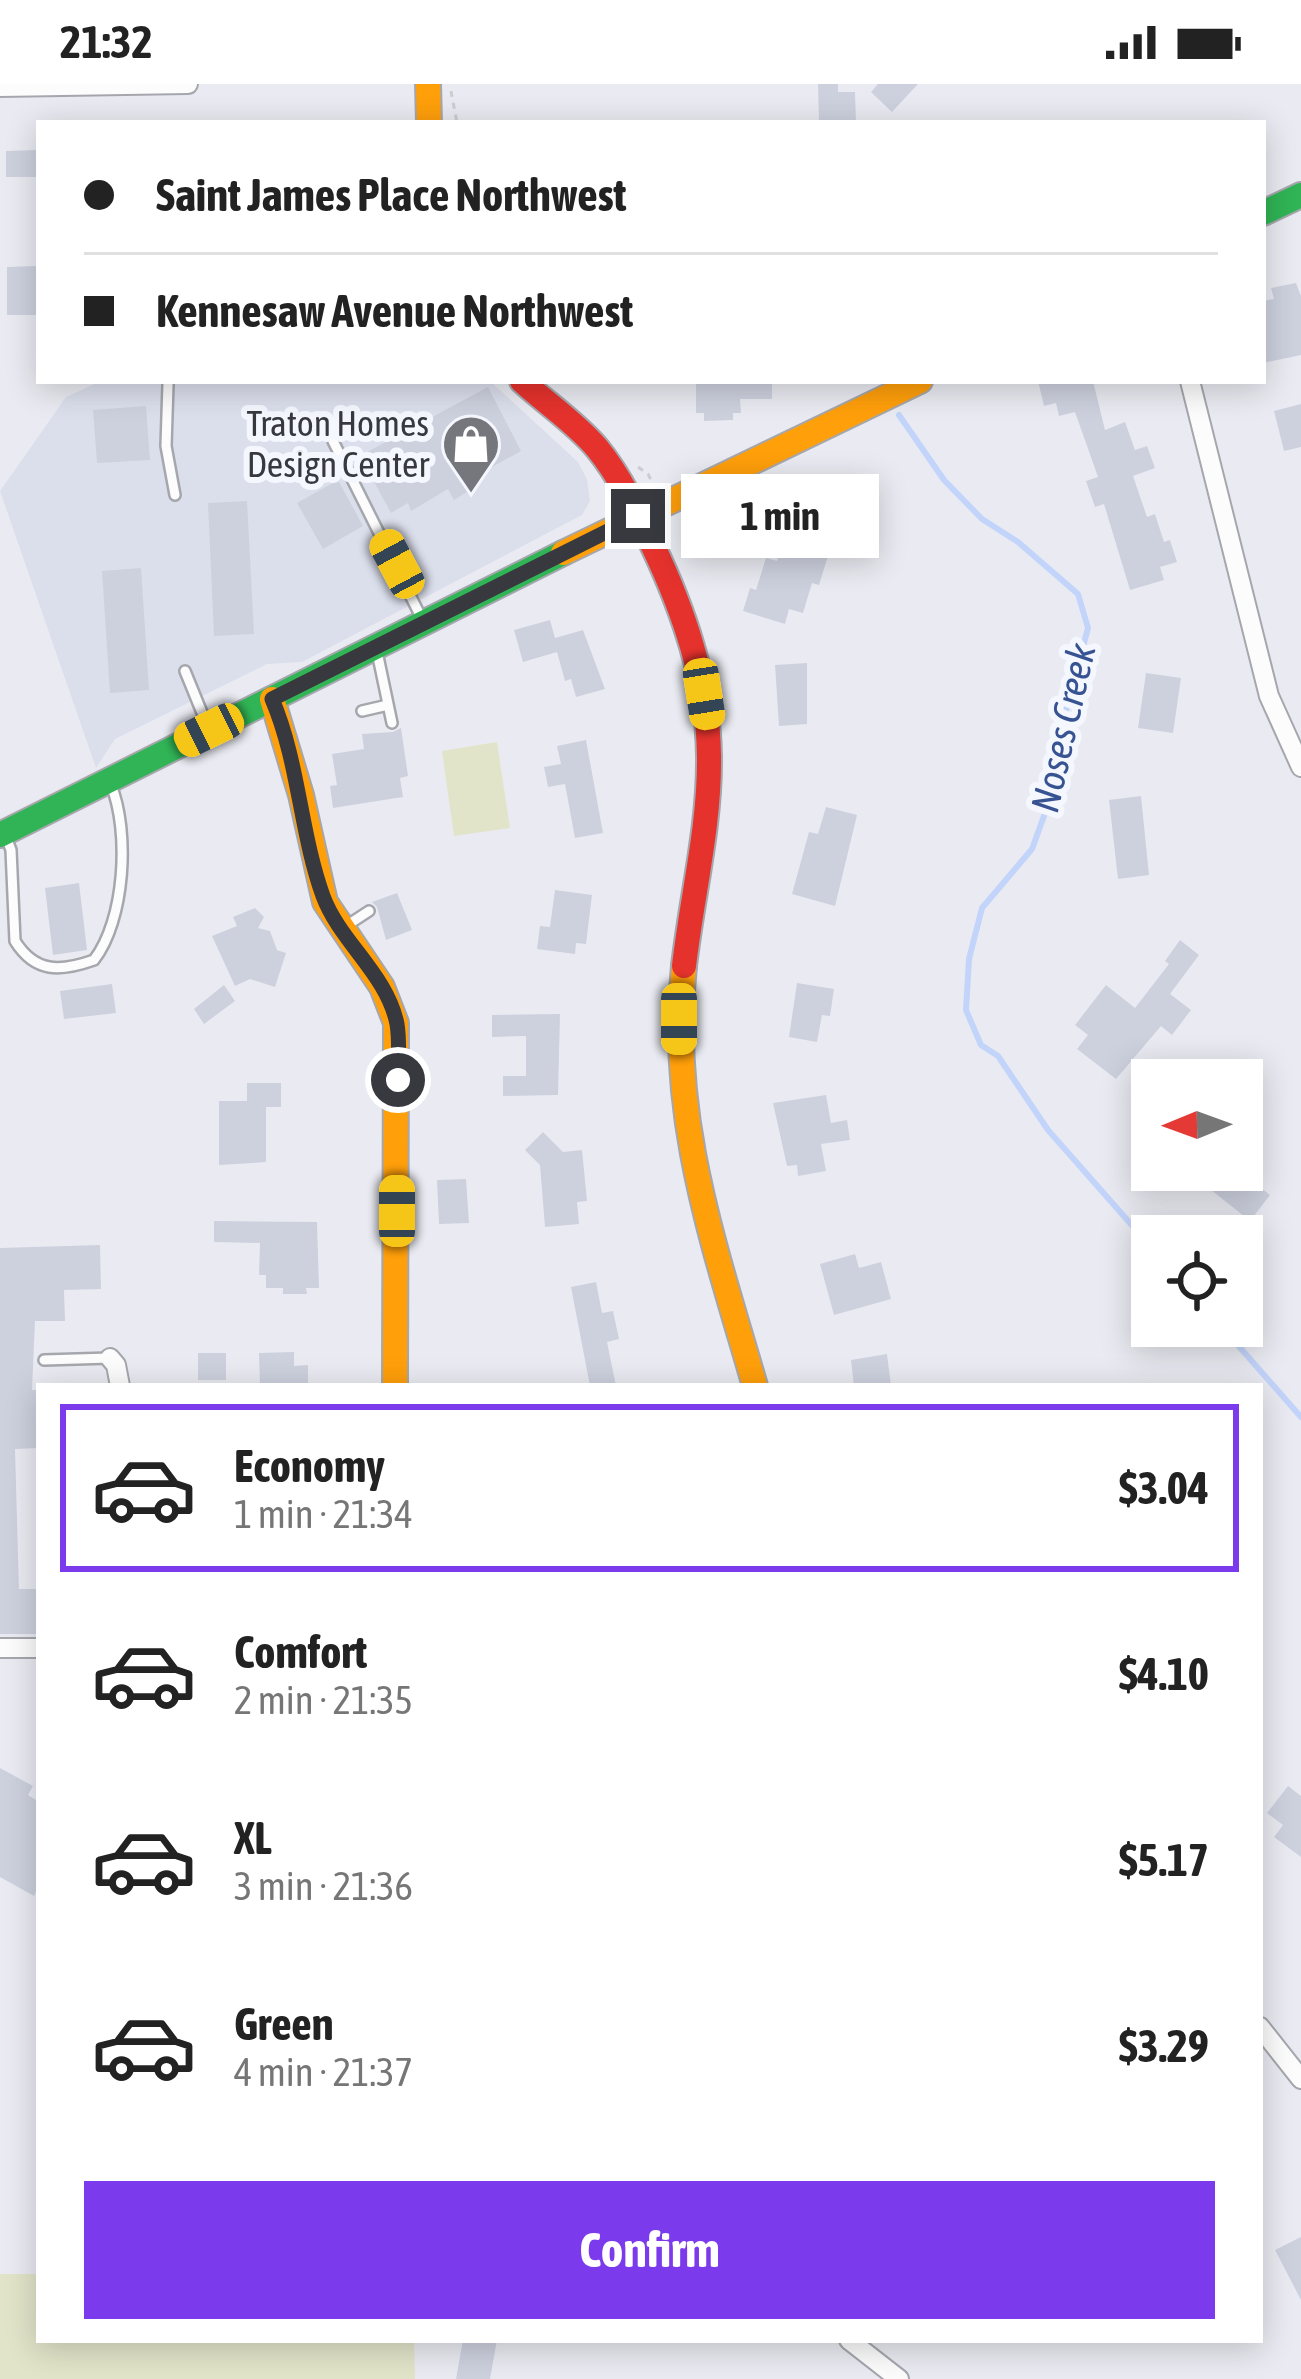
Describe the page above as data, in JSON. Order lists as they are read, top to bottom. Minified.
{"water":["Noses Creek"],"places":{"shop":["Traton Homes Design Center"]},"north":"left","page":{"status":"21:32","banner":["Saint James Place Northwest","Kennesaw Avenue Northwest"],"bubble":"1 min","list":[{"name":"Economy","note":"1 min · 21:34","value":"$3.04"},{"name":"Comfort","note":"2 min · 21:35","value":"$4.10"},{"name":"XL","note":"3 min · 21:36","value":"$5.17"},{"name":"Green","note":"4 min · 21:37","value":"$3.29"}],"buttons":"Confirm"}}
